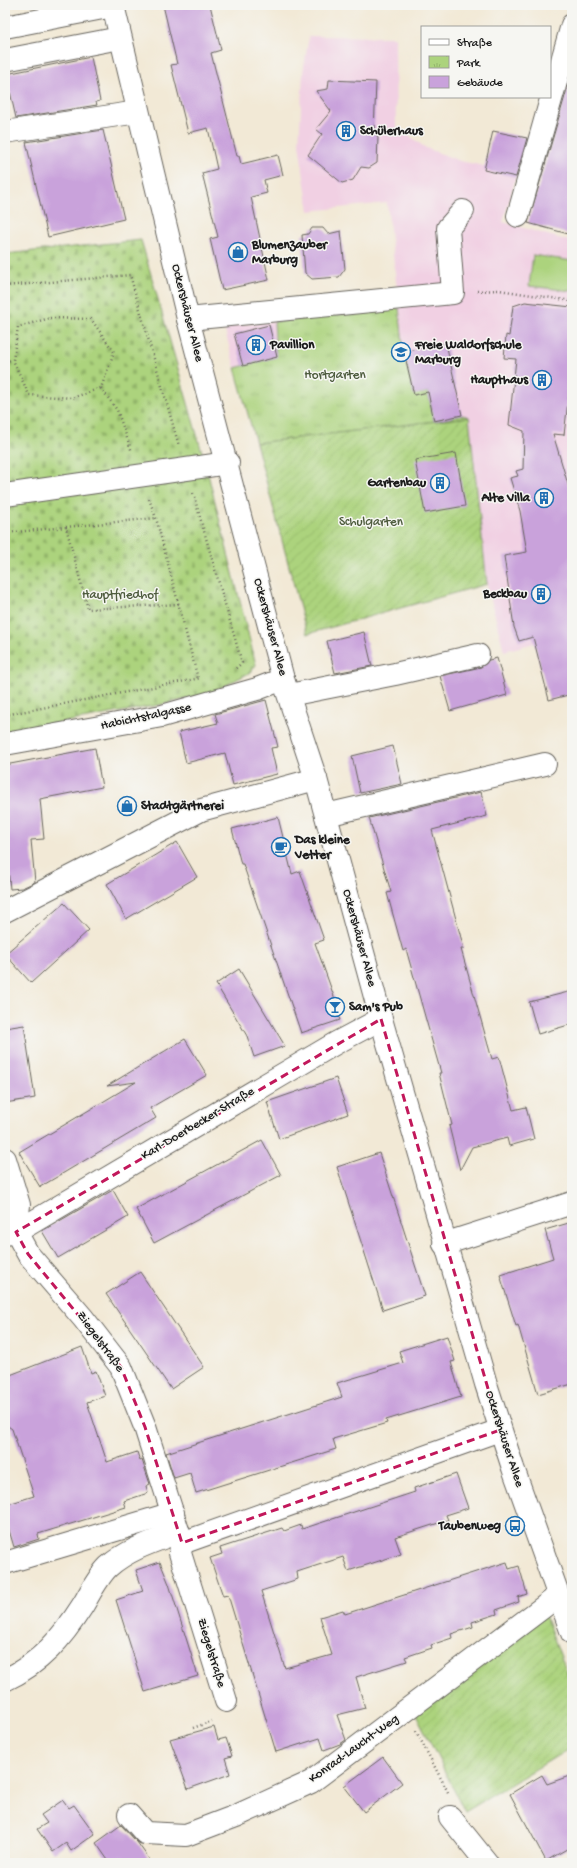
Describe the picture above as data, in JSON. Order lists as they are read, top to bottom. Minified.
{"streets":{"street":["Ockershäuser Allee","Habichtstalgasse","Karl-Doerbecker-Straße","Ziegelstraße","Konrad-Laucht-Weg"]},"crossings":[["Ockershäuser Allee","Habichtstalgasse"],["Ockershäuser Allee","Karl-Doerbecker-Straße"],["Ockershäuser Allee","Konrad-Laucht-Weg"],["Karl-Doerbecker-Straße","Ziegelstraße"]],"parks":["Hortgarten","Schulgarten","Hauptfriedhof"],"places":{"building":["Schülerhaus","Pavillion","Haupthaus","Gartenbau","Alte Villa","Beckbau"],"shop":["Blumenzauber Marburg","Stadtgärtnerei"],"school or university":["Freie Waldorfschule Marburg"],"cafe":["Das kleine Vetter"],"bar":["Sam's Pub"],"bus stop":["Taubenweg"]},"legend":["Straße","Park","Gebäude"]}
